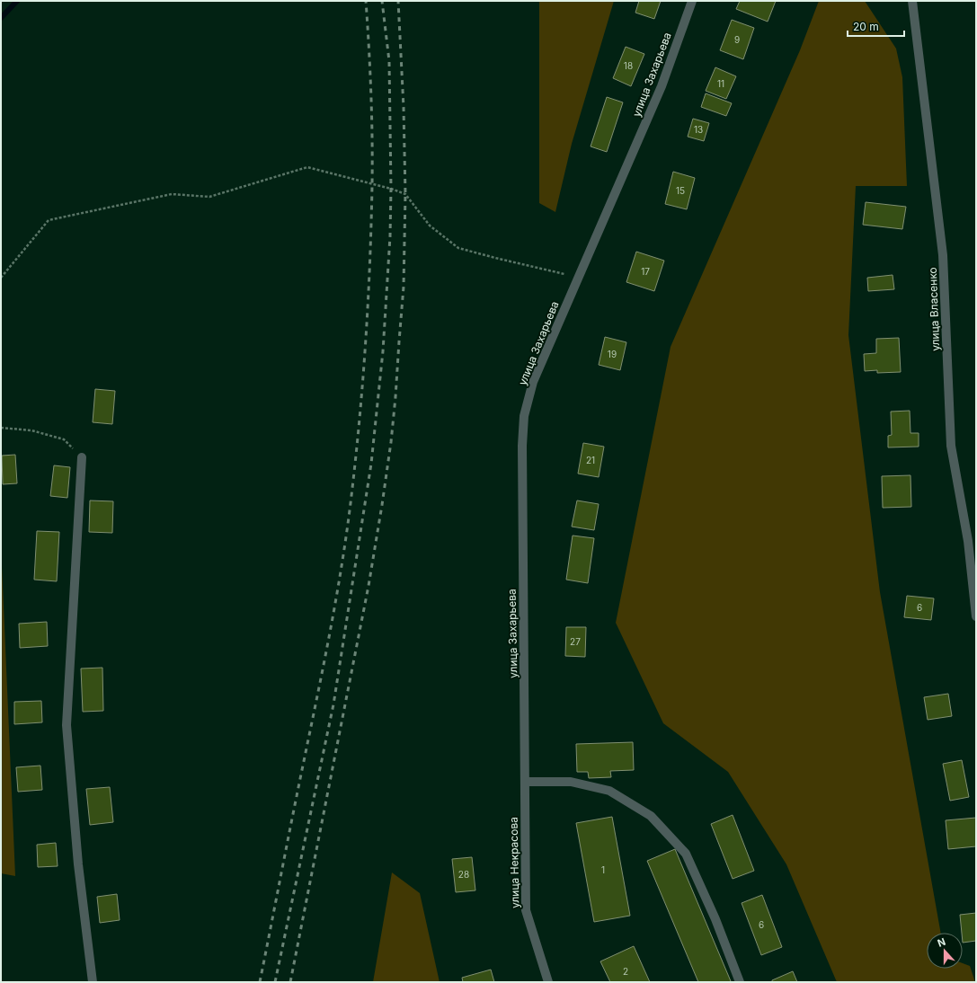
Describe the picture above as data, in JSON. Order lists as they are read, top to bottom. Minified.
{"streets":{"street":["улица Захарьева","улица Власенко","улица Некрасова"]},"crossings":[["улица Захарьева","улица Некрасова"]],"house_numbers":["9","18","11","13","15","17","19","21","6","27","1","28","6","2"],"scale_bar":"20 m","north":"top"}
